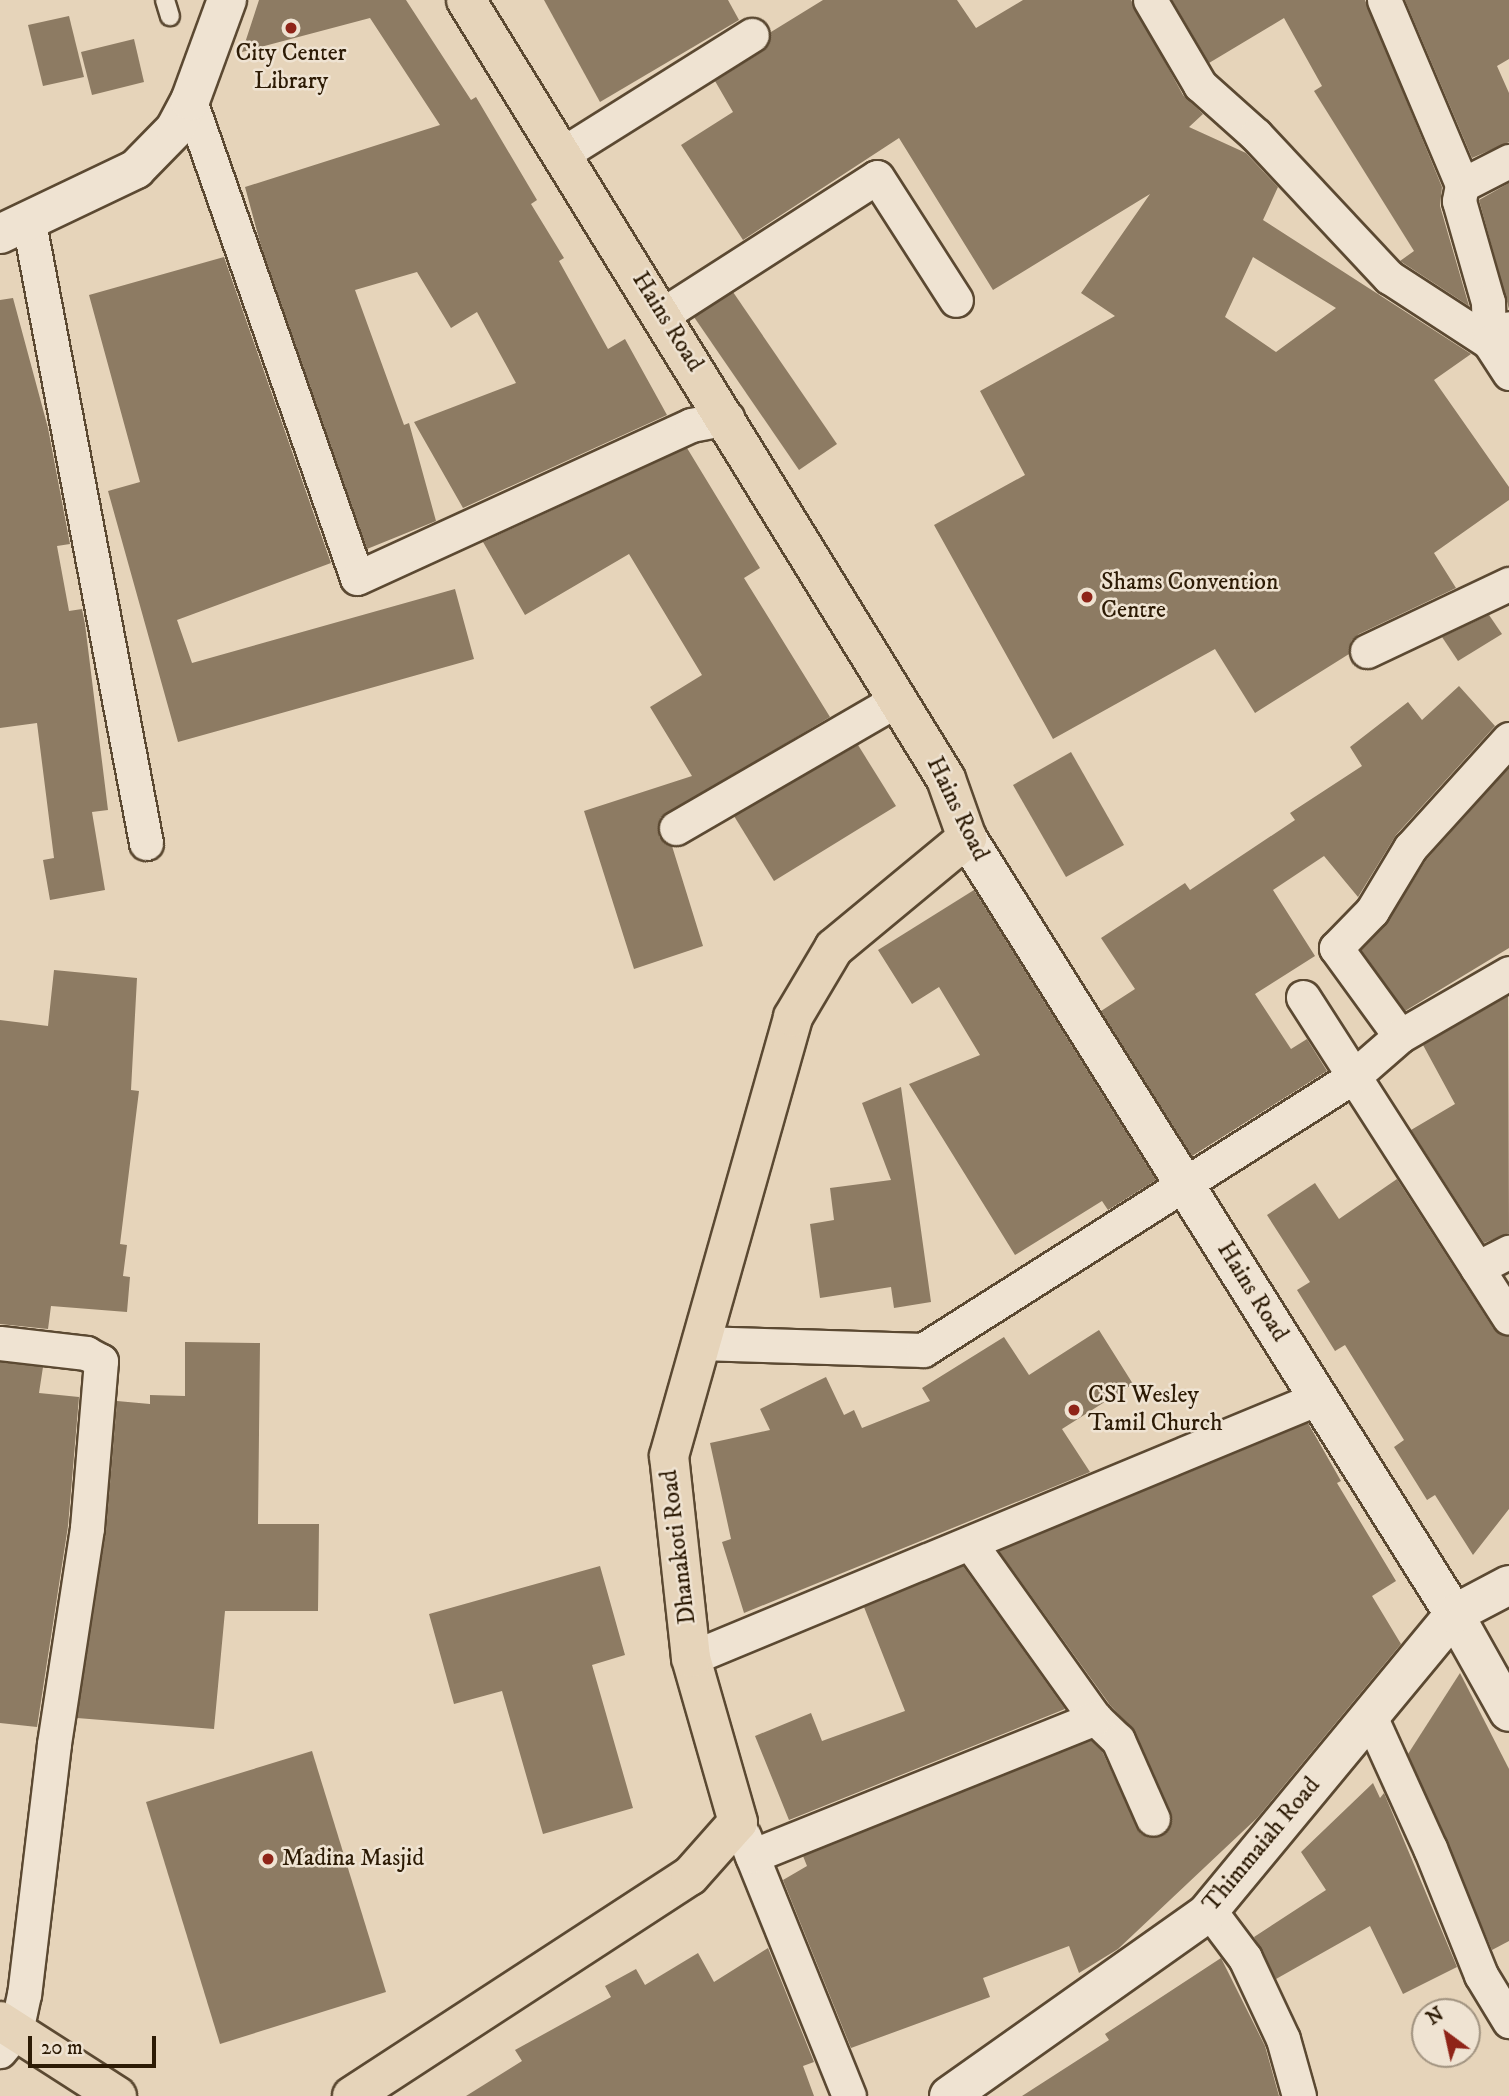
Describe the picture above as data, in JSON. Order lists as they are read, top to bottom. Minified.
{"streets":{"main road":["Hains Road","Dhanakoti Road"],"street":["Thimmaiah Road"]},"crossings":[["Hains Road","Dhanakoti Road"],["Hains Road","Thimmaiah Road"]],"places":["City Center Library","Shams Convention Centre","CSI Wesley Tamil Church","Madina Masjid"],"scale_bar":"20 m","north":"top left"}
